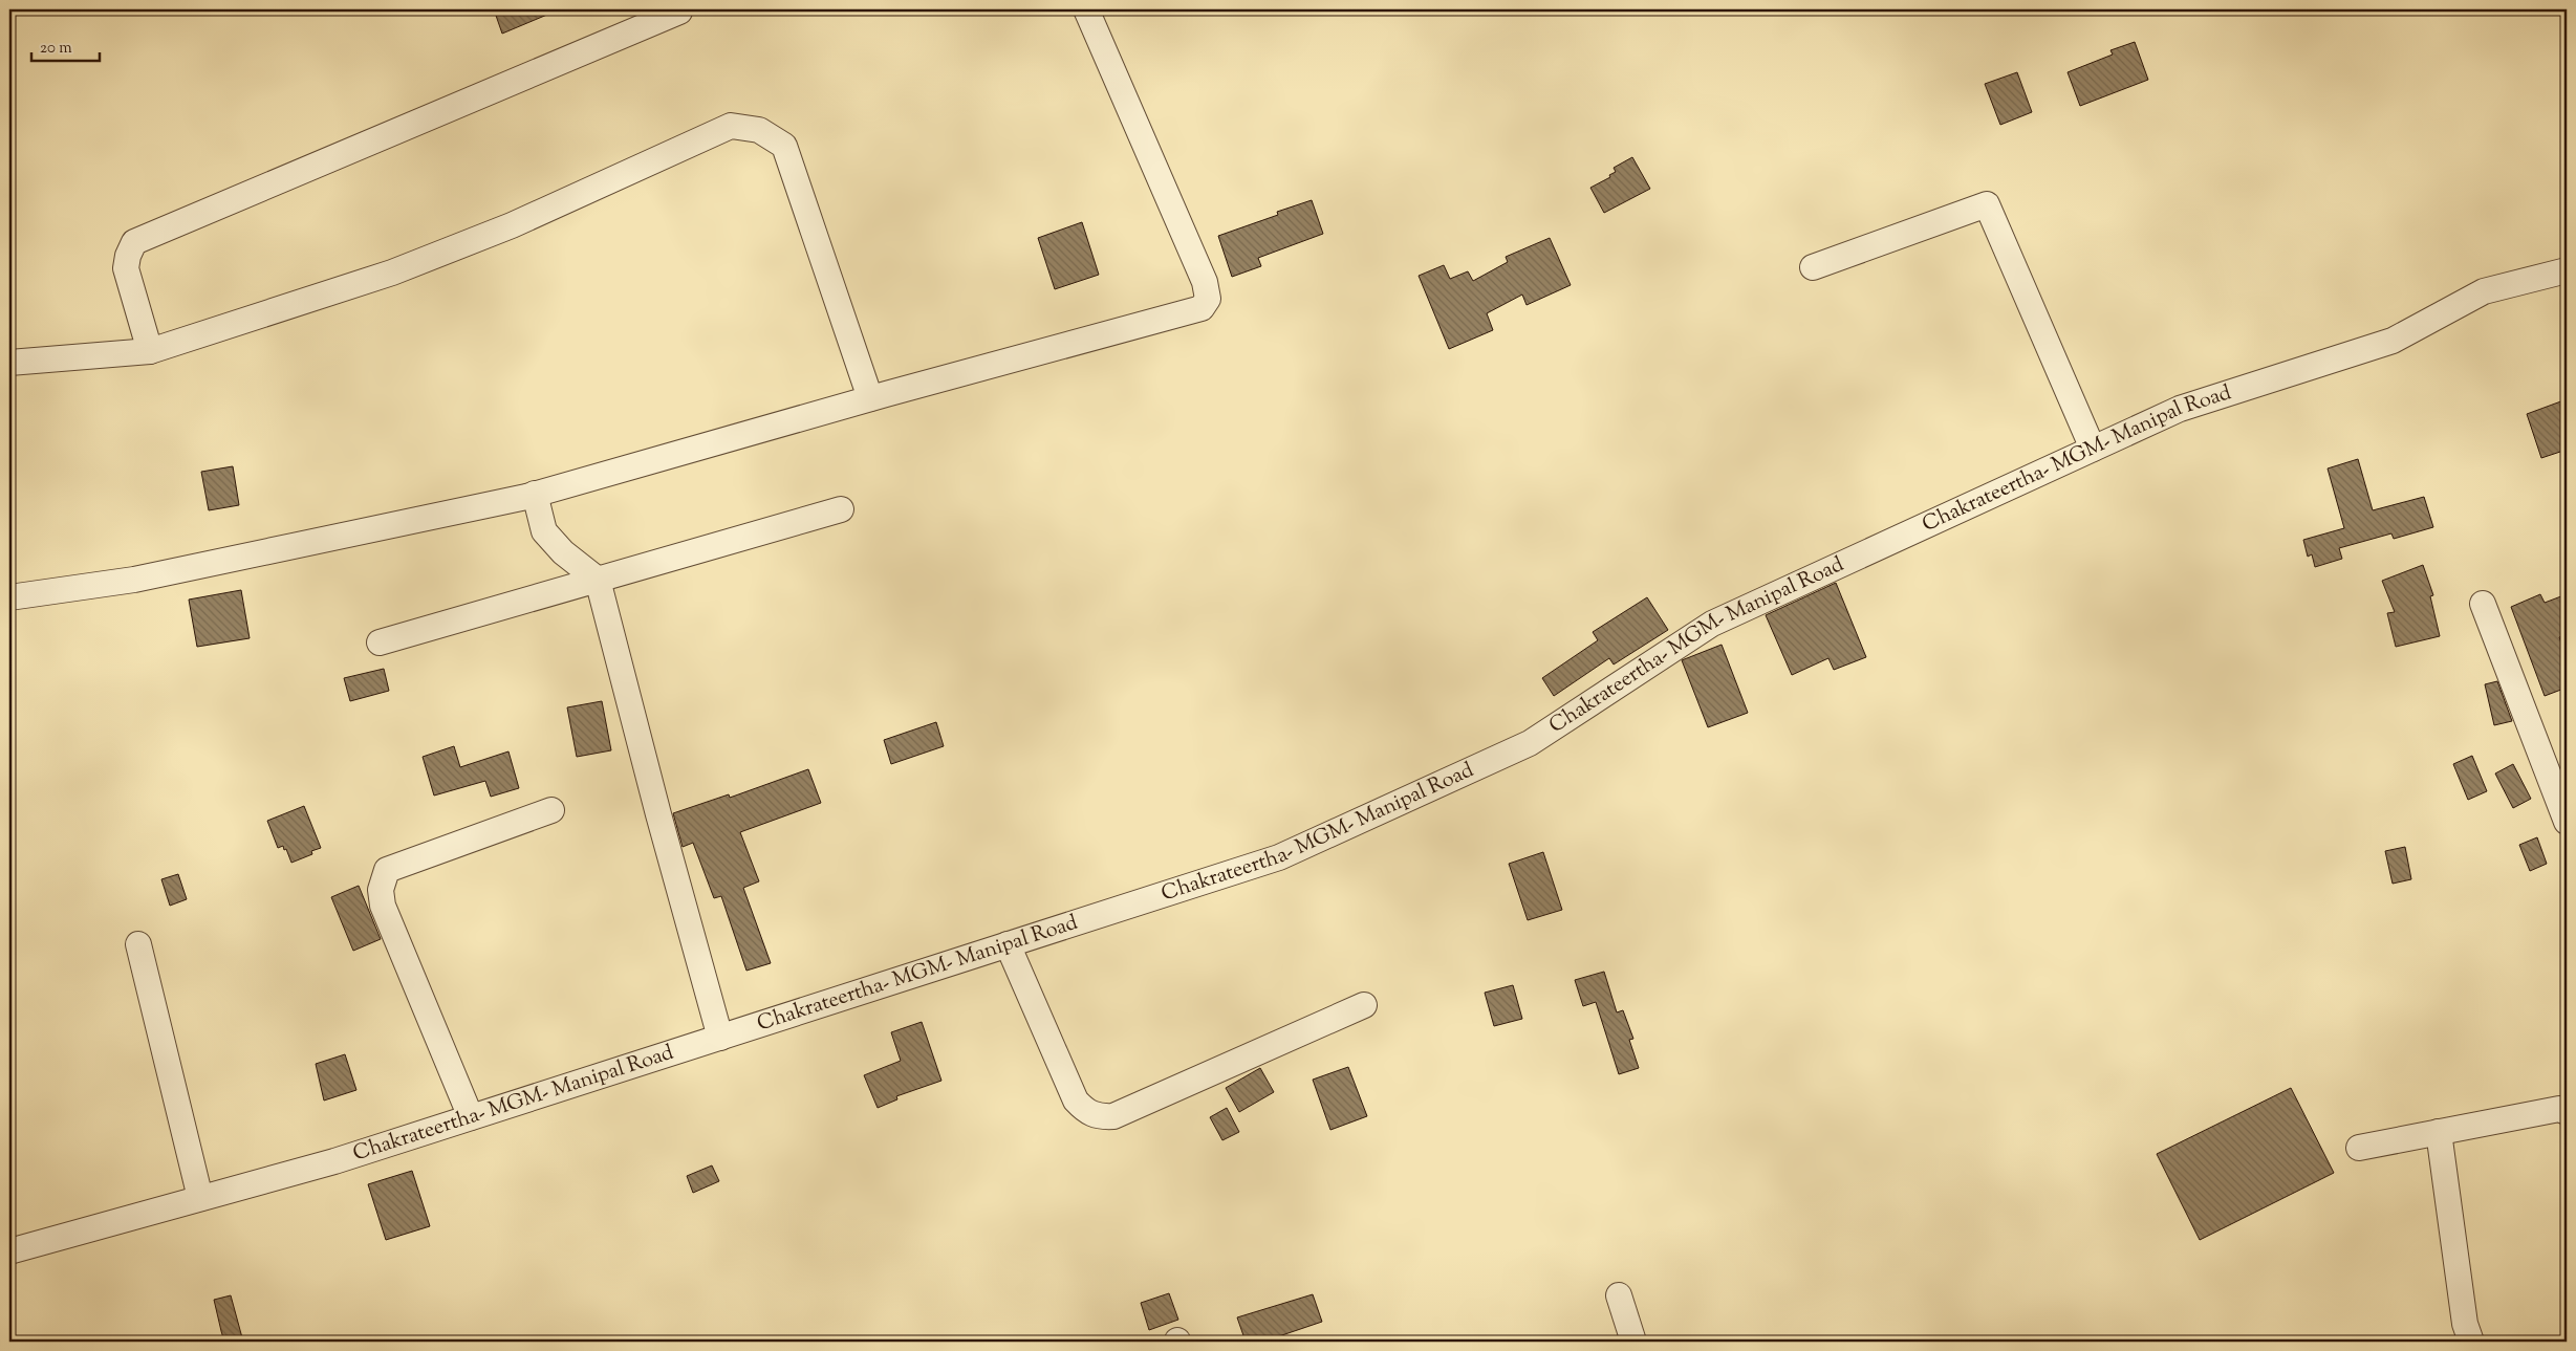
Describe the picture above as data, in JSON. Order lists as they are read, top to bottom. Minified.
{"streets":{"street":["Chakrateertha- MGM- Manipal Road"]},"scale_bar":"20 m"}
